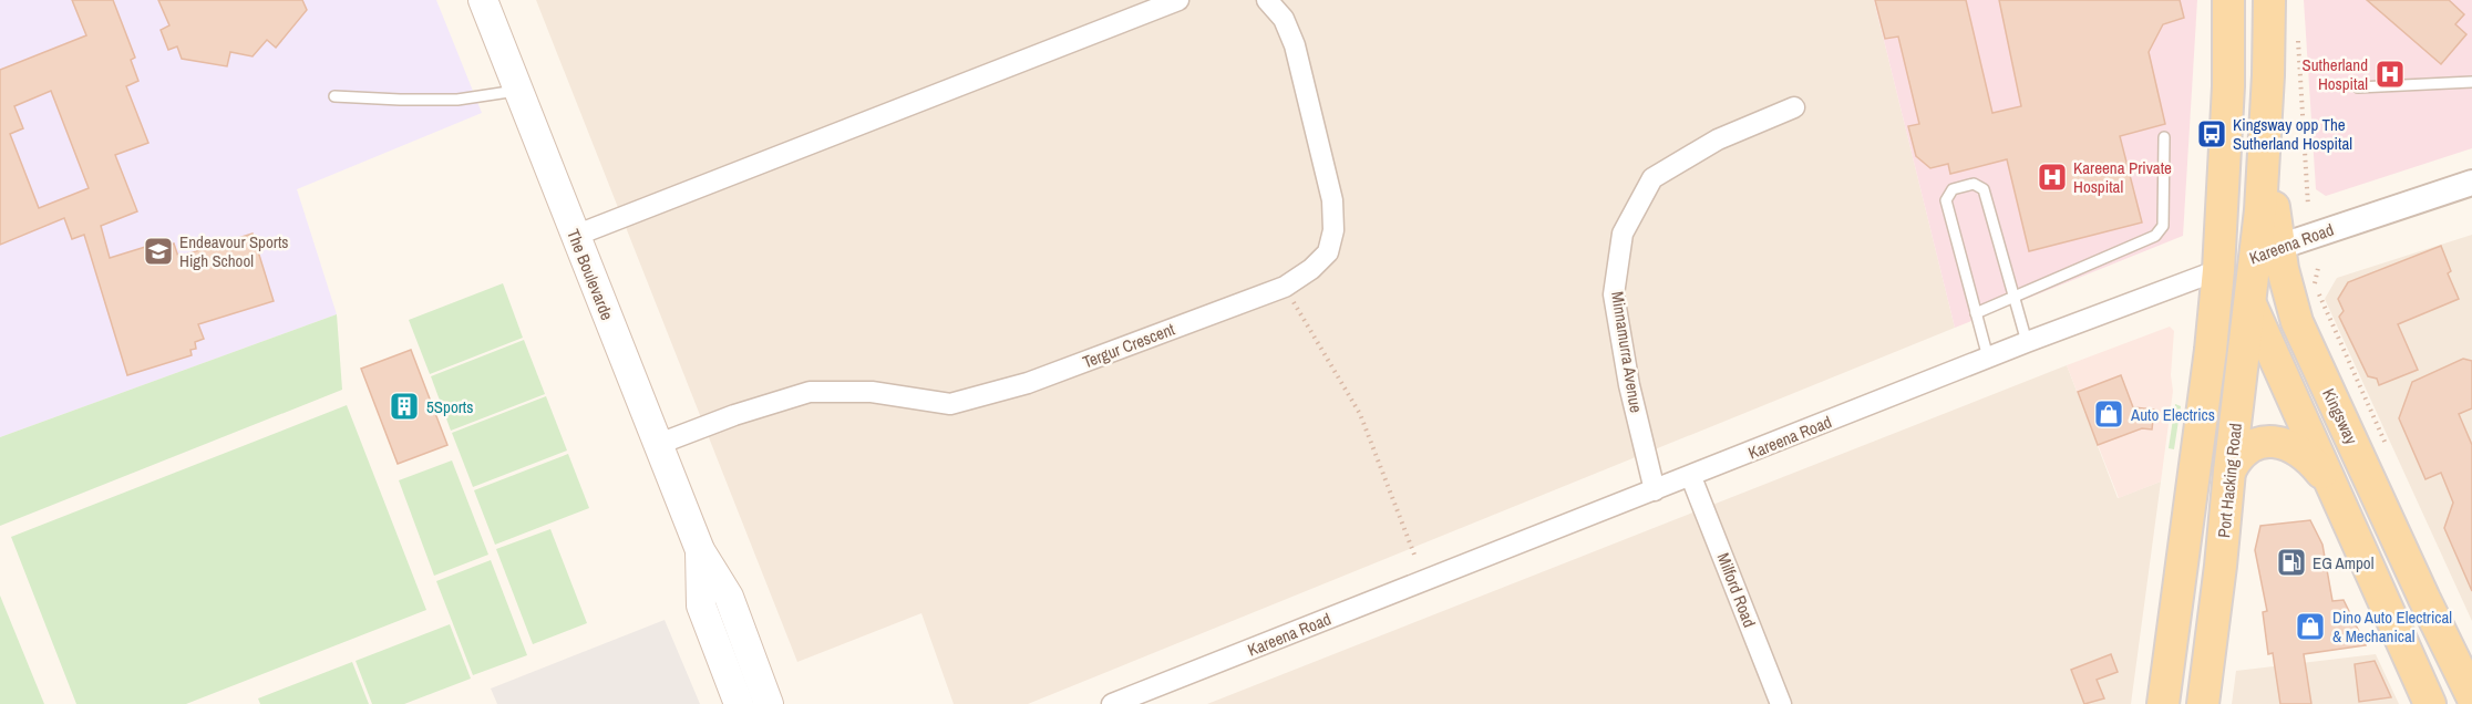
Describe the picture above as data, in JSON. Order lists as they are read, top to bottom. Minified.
{"streets":{"main road":["The Boulevarde","Kingsway","Port Hacking Road"],"street":["Kareena Road","Tergur Crescent","Minnamurra Avenue","Milford Road"]},"crossings":[["Kareena Road","Minnamurra Avenue"],["Kareena Road","Kingsway"],["Kareena Road","Port Hacking Road"],["Kareena Road","Milford Road"],["The Boulevarde","Tergur Crescent"],["Kingsway","Port Hacking Road"]],"places":{"hospital":["Sutherland Hospital","Kareena Private Hospital"],"bus stop":["Kingsway opp The Sutherland Hospital"],"school or university":["Endeavour Sports High School"],"building":["5Sports"],"shop":["Auto Electrics","Dino Auto Electrical & Mechanical"],"fuel station":["EG Ampol"]}}
